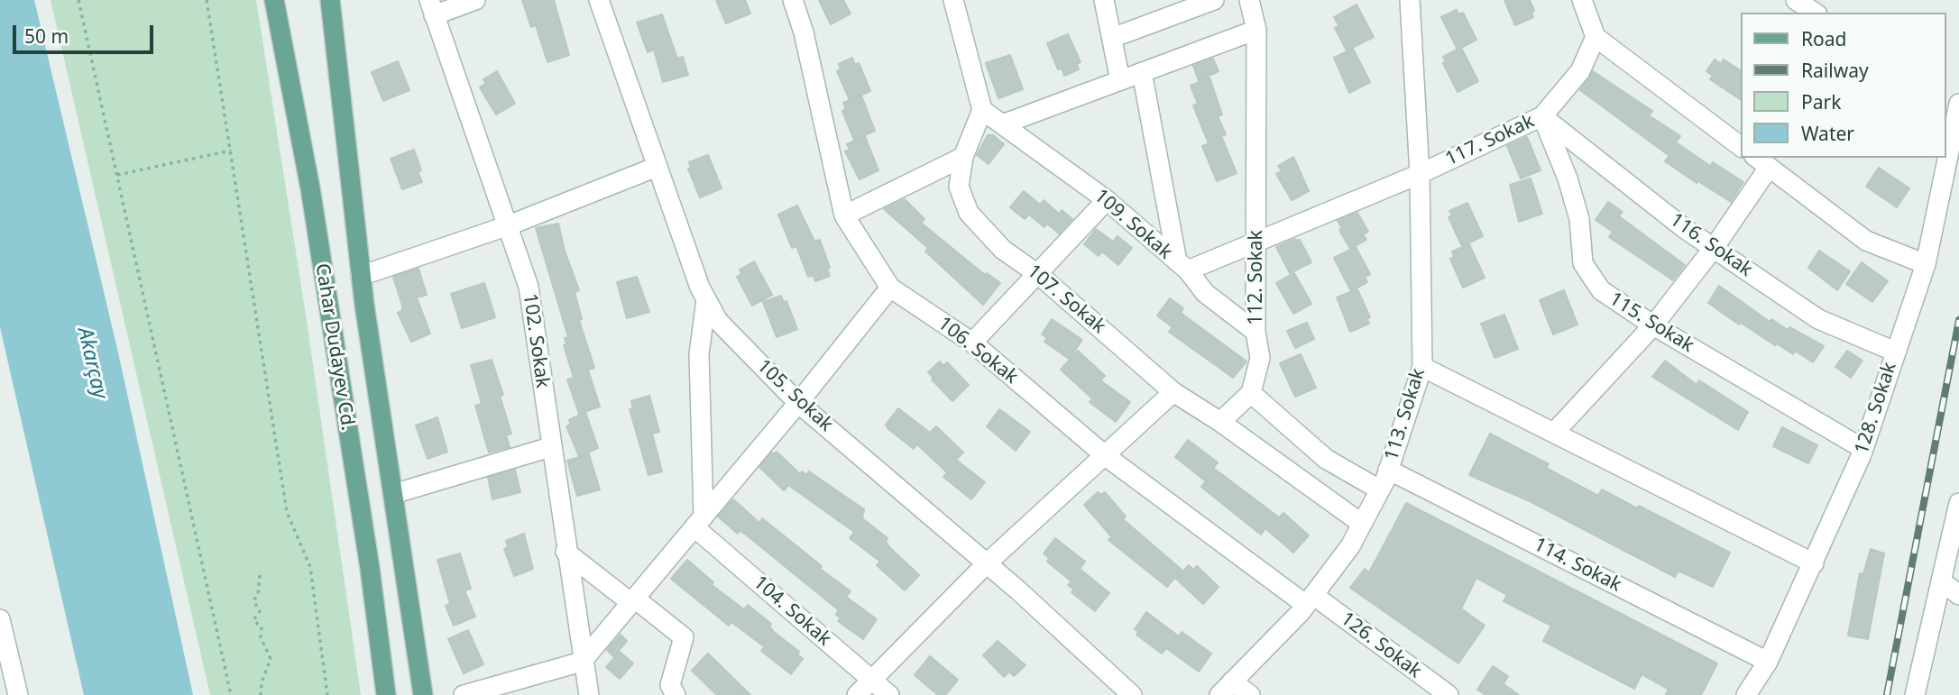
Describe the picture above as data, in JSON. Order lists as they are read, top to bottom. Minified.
{"streets":{"main road":["Cahar Dudayev Cd."],"street":["117. Sokak","109. Sokak","116. Sokak","112. Sokak","107. Sokak","115. Sokak","102. Sokak","106. Sokak","105. Sokak","128. Sokak","113. Sokak","114. Sokak","104. Sokak","126. Sokak"]},"crossings":[["117. Sokak","109. Sokak"],["117. Sokak","116. Sokak"],["117. Sokak","112. Sokak"],["117. Sokak","115. Sokak"],["117. Sokak","113. Sokak"],["109. Sokak","112. Sokak"],["109. Sokak","107. Sokak"],["116. Sokak","115. Sokak"],["116. Sokak","128. Sokak"],["107. Sokak","113. Sokak"],["115. Sokak","128. Sokak"],["106. Sokak","113. Sokak"],["106. Sokak","126. Sokak"],["128. Sokak","114. Sokak"],["113. Sokak","114. Sokak"],["113. Sokak","126. Sokak"]],"water":["Akarçay"],"legend":["Road","Railway","Park","Water"],"scale_bar":"50 m"}
